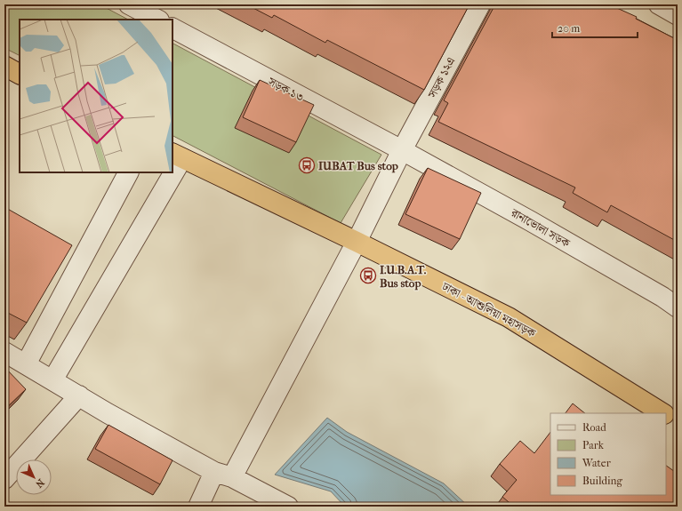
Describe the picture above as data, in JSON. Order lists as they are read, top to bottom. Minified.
{"streets":{"highway":["ঢাকা - আশুলিয়া মহাসড়ক"],"street":["সড়ক ১২এ","সড়ক ১৩","রানাভোলা সড়ক"]},"crossings":[["সড়ক ১২এ","সড়ক ১৩"],["সড়ক ১২এ","রানাভোলা সড়ক"],["সড়ক ১২এ","ঢাকা - আশুলিয়া মহাসড়ক"],["সড়ক ১৩","রানাভোলা সড়ক"]],"places":{"bus stop":["IUBAT Bus stop","I.U.B.A.T. Bus stop"]},"legend":["Road","Park","Water","Building"],"scale_bar":"20 m","north":"bottom right"}
